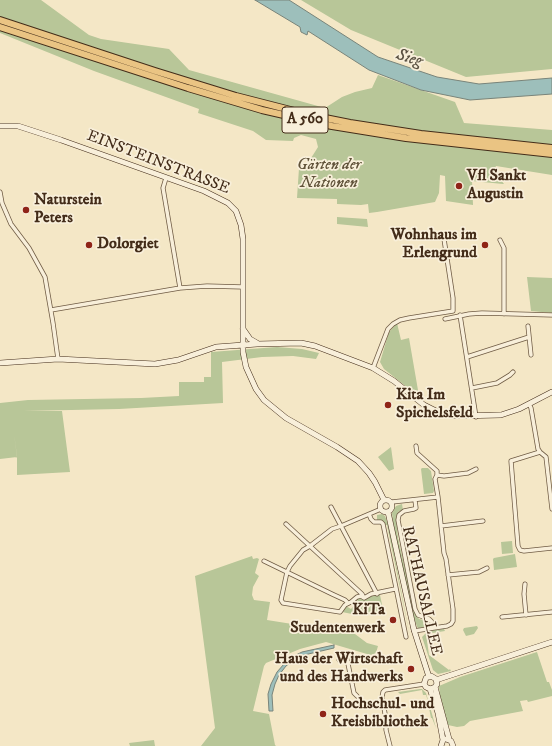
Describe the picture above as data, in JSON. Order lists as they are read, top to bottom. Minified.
{"streets":{"highway":["A 560"],"street":["EINSTEINSTRASSE","RATHAUSALLEE"]},"water":["Sieg"],"parks":["Gärten der Nationen"],"places":["Vfl Sankt Augustin","Naturstein Peters","Dolorgiet","Wohnhaus im Erlengrund","Kita Im Spichelsfeld","KiTa Studentenwerk","Haus der Wirtschaft und des Handwerks","Hochschul- und Kreisbibliothek"]}
